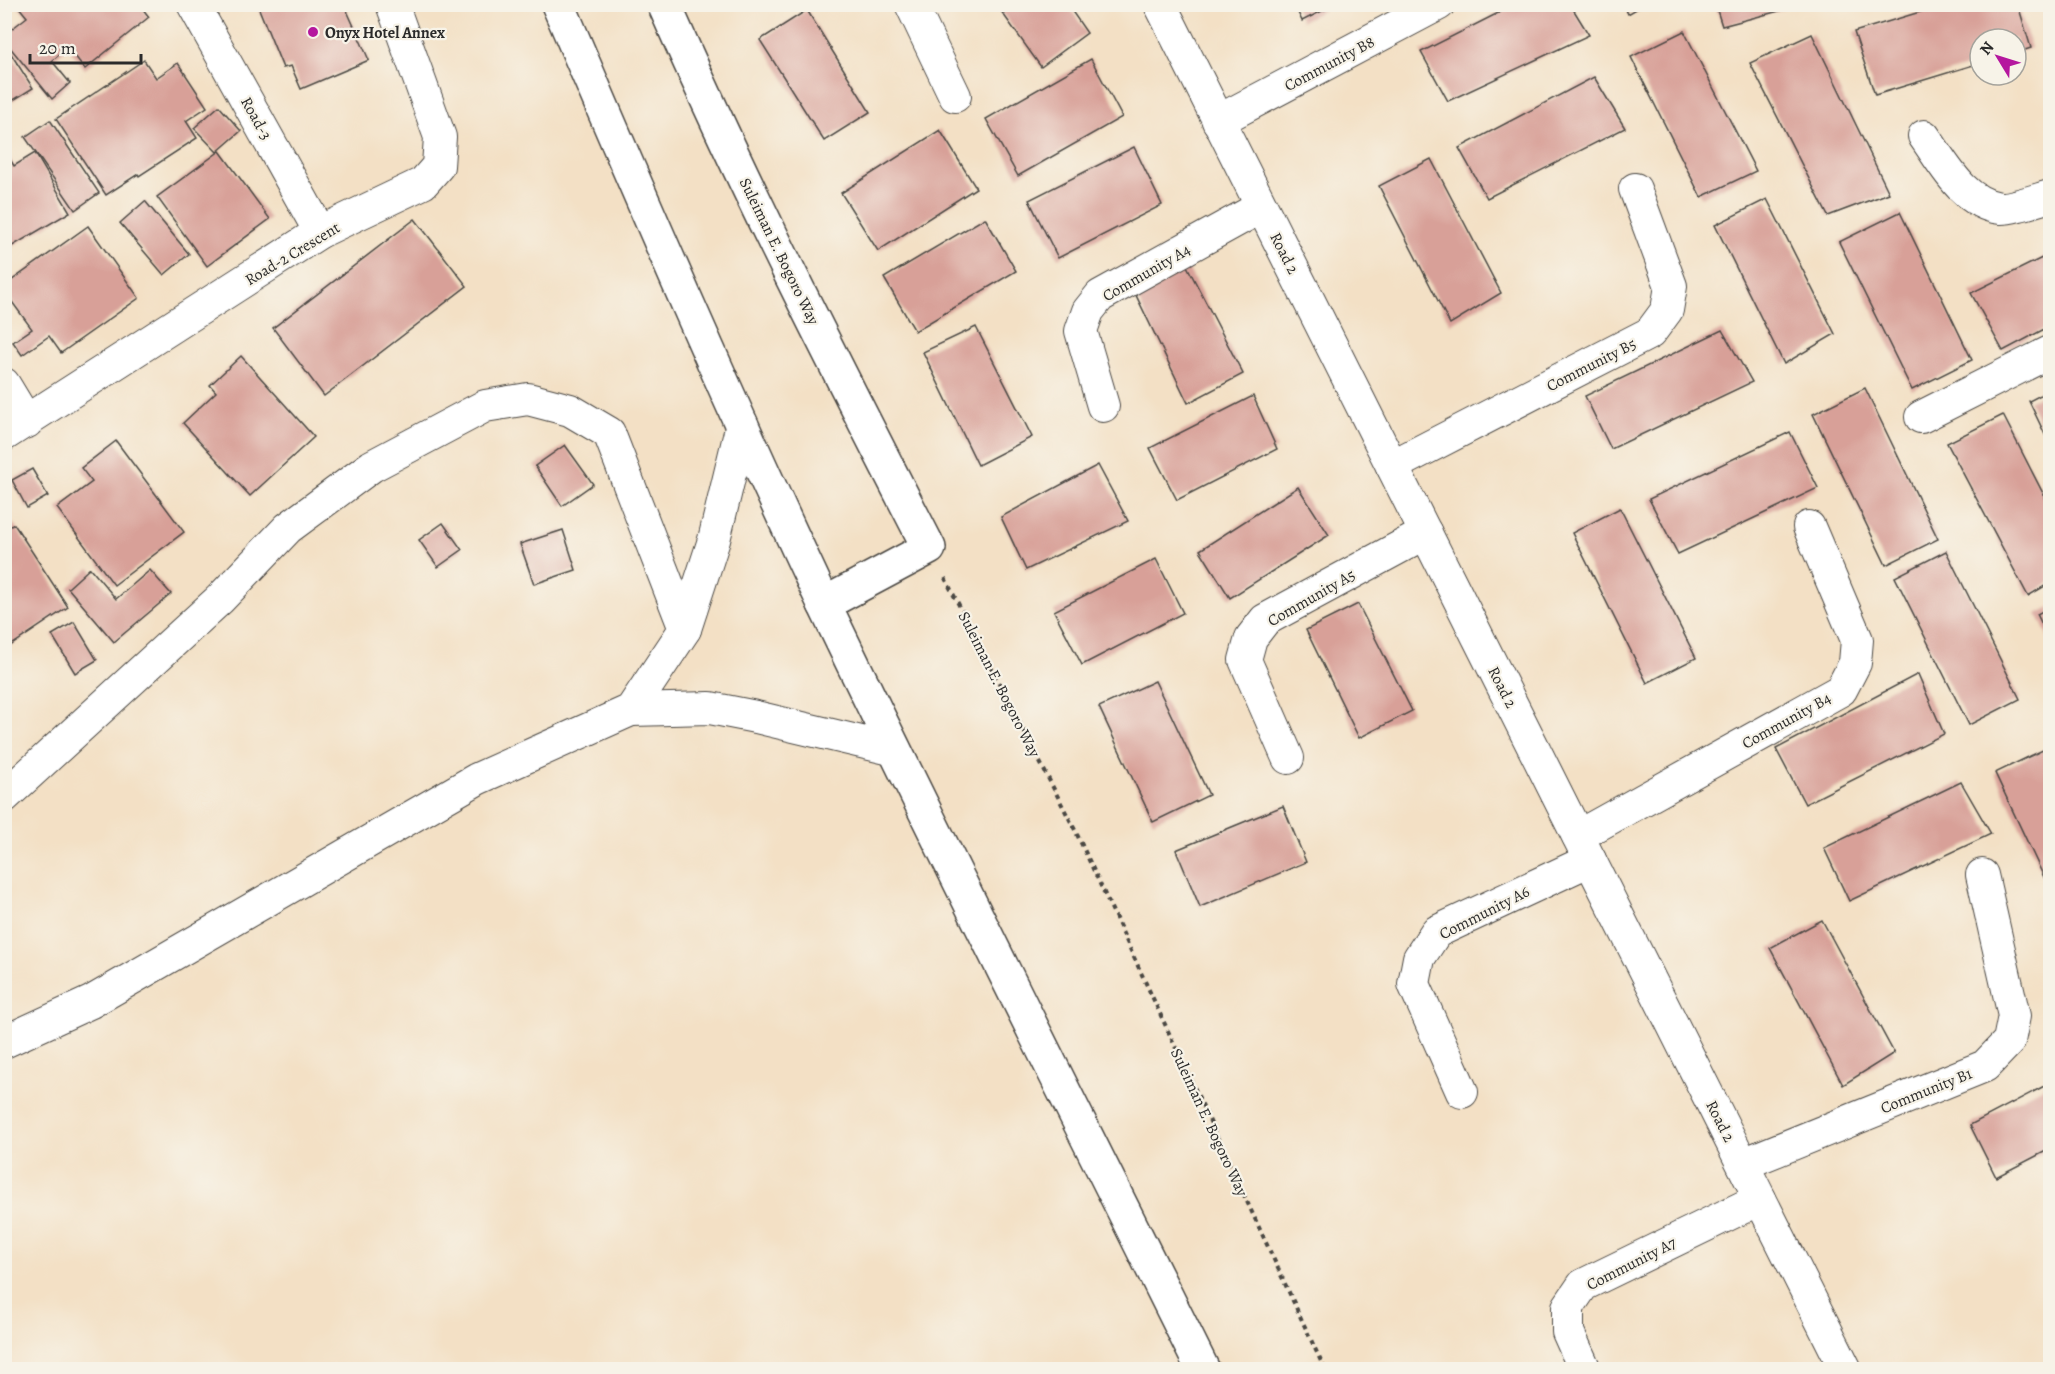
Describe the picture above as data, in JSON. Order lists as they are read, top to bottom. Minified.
{"streets":{"main road":["Suleiman E. Bogoro Way"],"street":["Community B8","Road-3","Road-2 Crescent","Road 2","Community A4","Community B5","Community A5","Community B4","Community A6","Community B1","Community A7"]},"crossings":[["Community B8","Road 2"],["Road-3","Road-2 Crescent"],["Road 2","Community A4"],["Road 2","Community B5"],["Road 2","Community A5"],["Road 2","Community B4"],["Road 2","Community A6"],["Road 2","Community B1"],["Road 2","Community A7"],["Community B4","Community A6"]],"places":["Onyx Hotel Annex"],"scale_bar":"20 m","north":"top left"}
